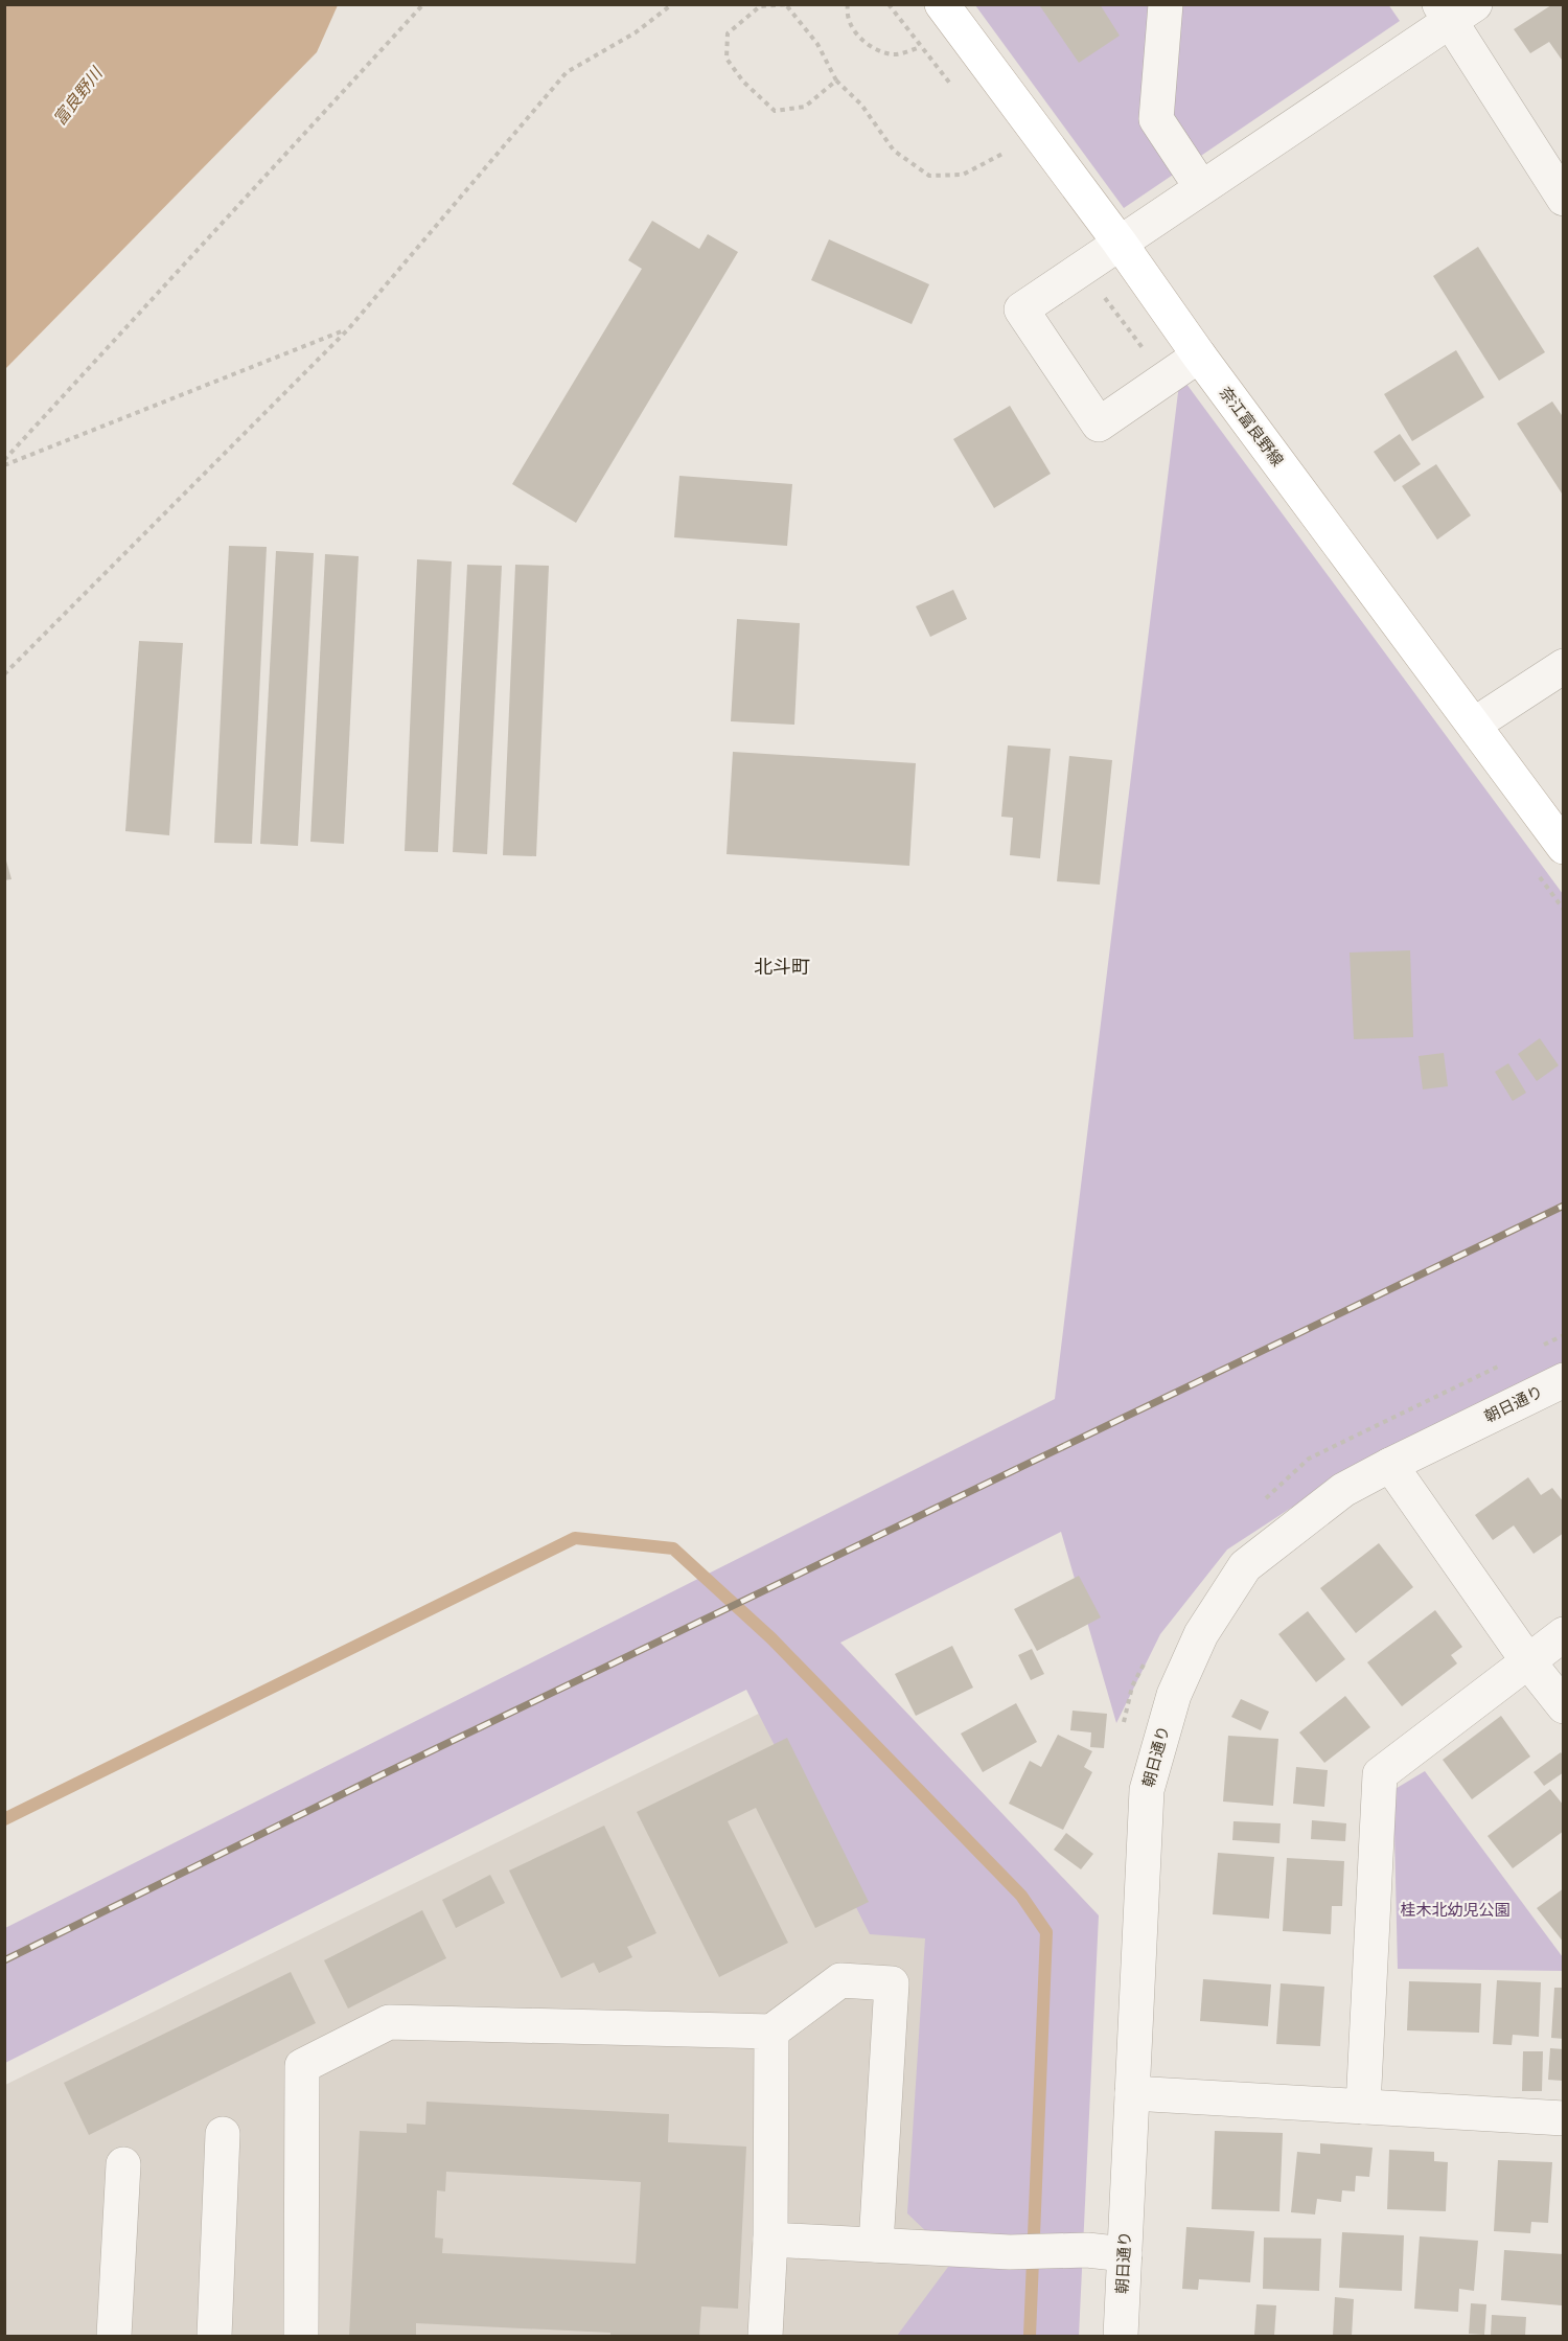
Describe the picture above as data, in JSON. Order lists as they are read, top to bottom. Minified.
{"streets":{"main road":["奈江富良野線"],"street":["朝日通り"]},"districts":["北斗町"],"water":["富良野川"],"parks":["桂木北幼児公園"]}
